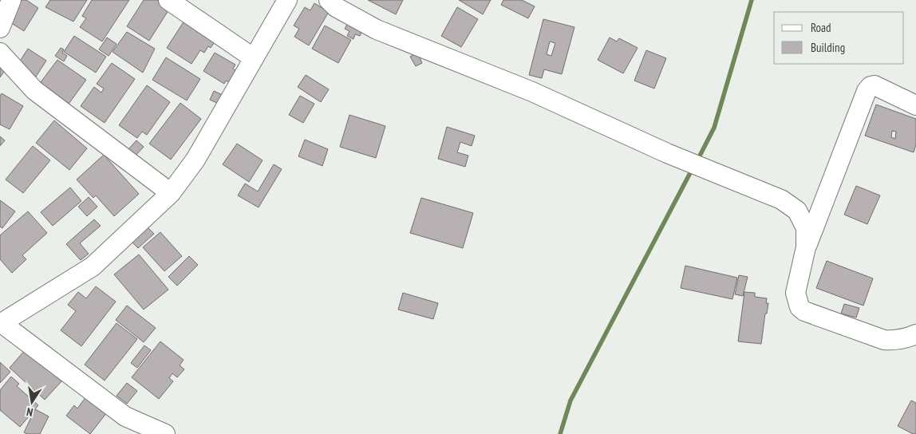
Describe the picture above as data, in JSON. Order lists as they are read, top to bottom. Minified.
{"legend":["Road","Building"],"north":"bottom"}
